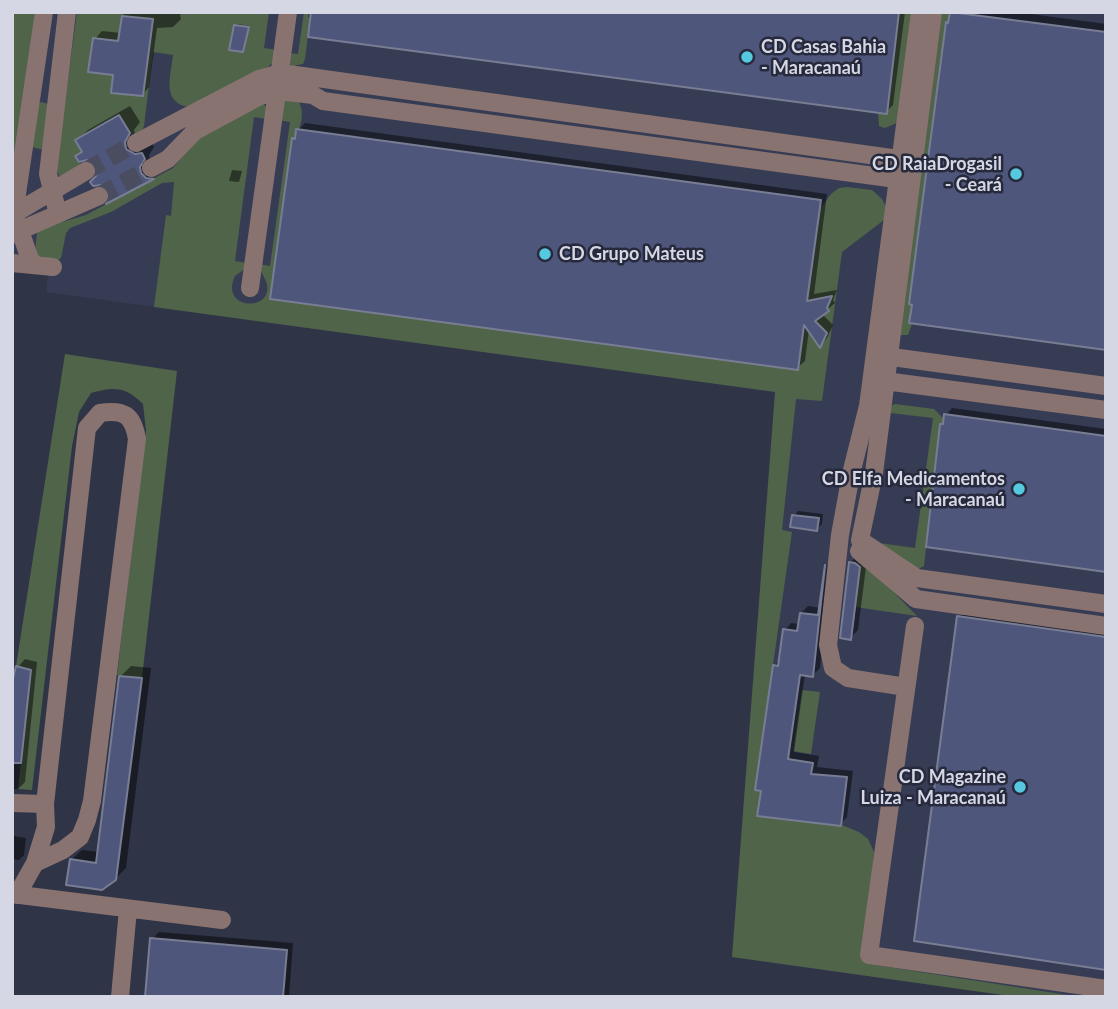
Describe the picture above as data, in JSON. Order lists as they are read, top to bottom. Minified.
{"places":["CD Casas Bahia - Maracanaú","CD RaiaDrogasil - Ceará","CD Grupo Mateus","CD Elfa Medicamentos - Maracanaú","CD Magazine Luiza - Maracanaú"]}
